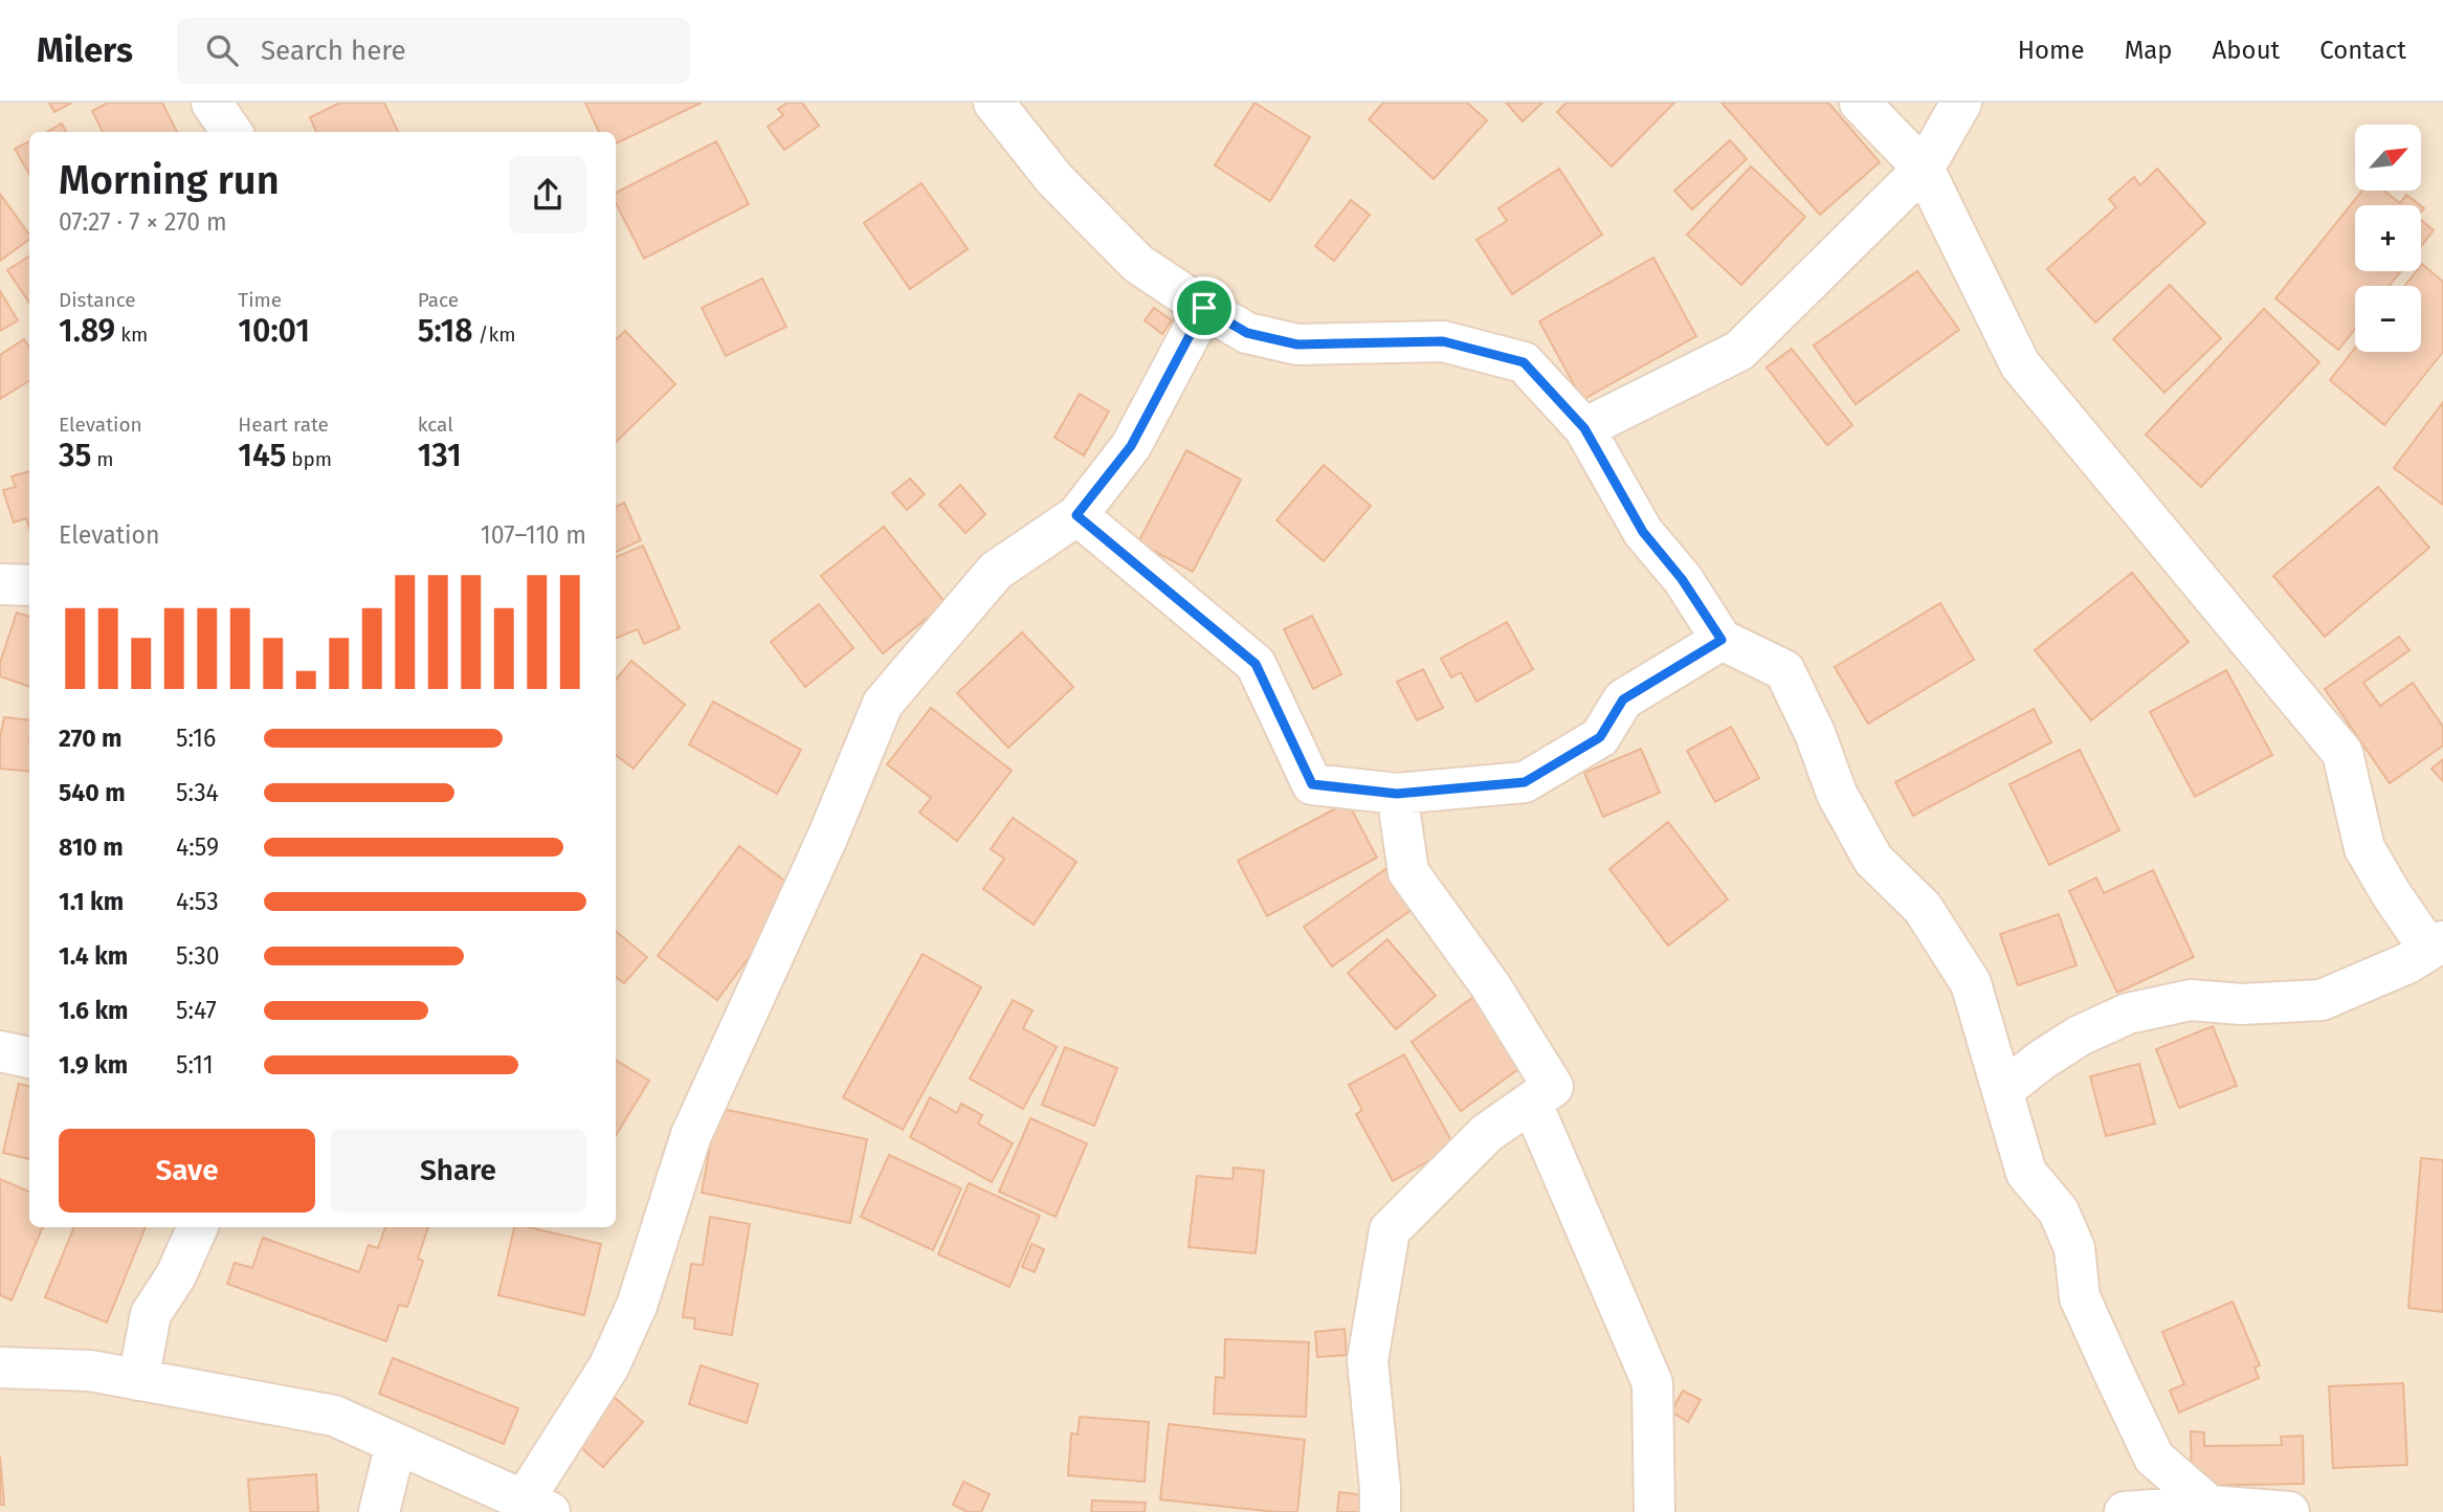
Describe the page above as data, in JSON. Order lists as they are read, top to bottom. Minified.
{"north":"top right","page":{"header":"Milers","search":"Search here","nav":["Home","Map","About","Contact"],"map_buttons":["+","−"],"heading":["Morning run","07:27 · 7 × 270 m"],"stats":[["Distance","1.89 km"],["Time","10:01"],["Pace","5:18 /km"],["Elevation","35 m"],["Heart rate","145 bpm"],["kcal","131"]],"chart":["Elevation","107–110 m"],"list":[{"name":"270 m","note":"5:16"},{"name":"540 m","note":"5:34"},{"name":"810 m","note":"4:59"},{"name":"1.1 km","note":"4:53"},{"name":"1.4 km","note":"5:30"},{"name":"1.6 km","note":"5:47"},{"name":"1.9 km","note":"5:11"}],"buttons":["Save","Share"]}}
